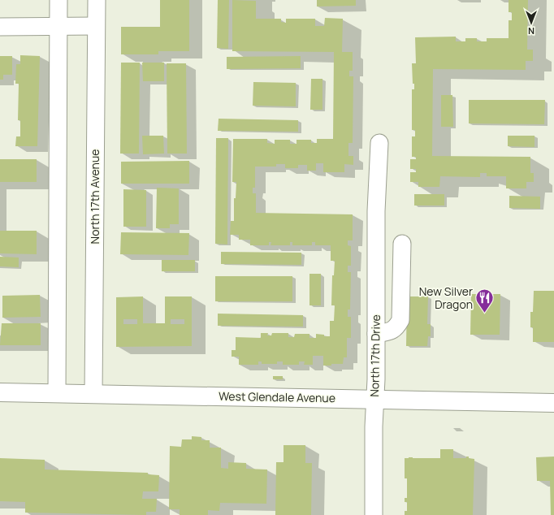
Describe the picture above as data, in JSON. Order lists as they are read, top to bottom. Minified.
{"streets":{"main road":["West Glendale Avenue"],"street":["North 17th Avenue","North 17th Drive"]},"crossings":[["North 17th Avenue","West Glendale Avenue"],["North 17th Drive","West Glendale Avenue"]],"places":{"restaurant":["New Silver Dragon"]},"north":"bottom"}
